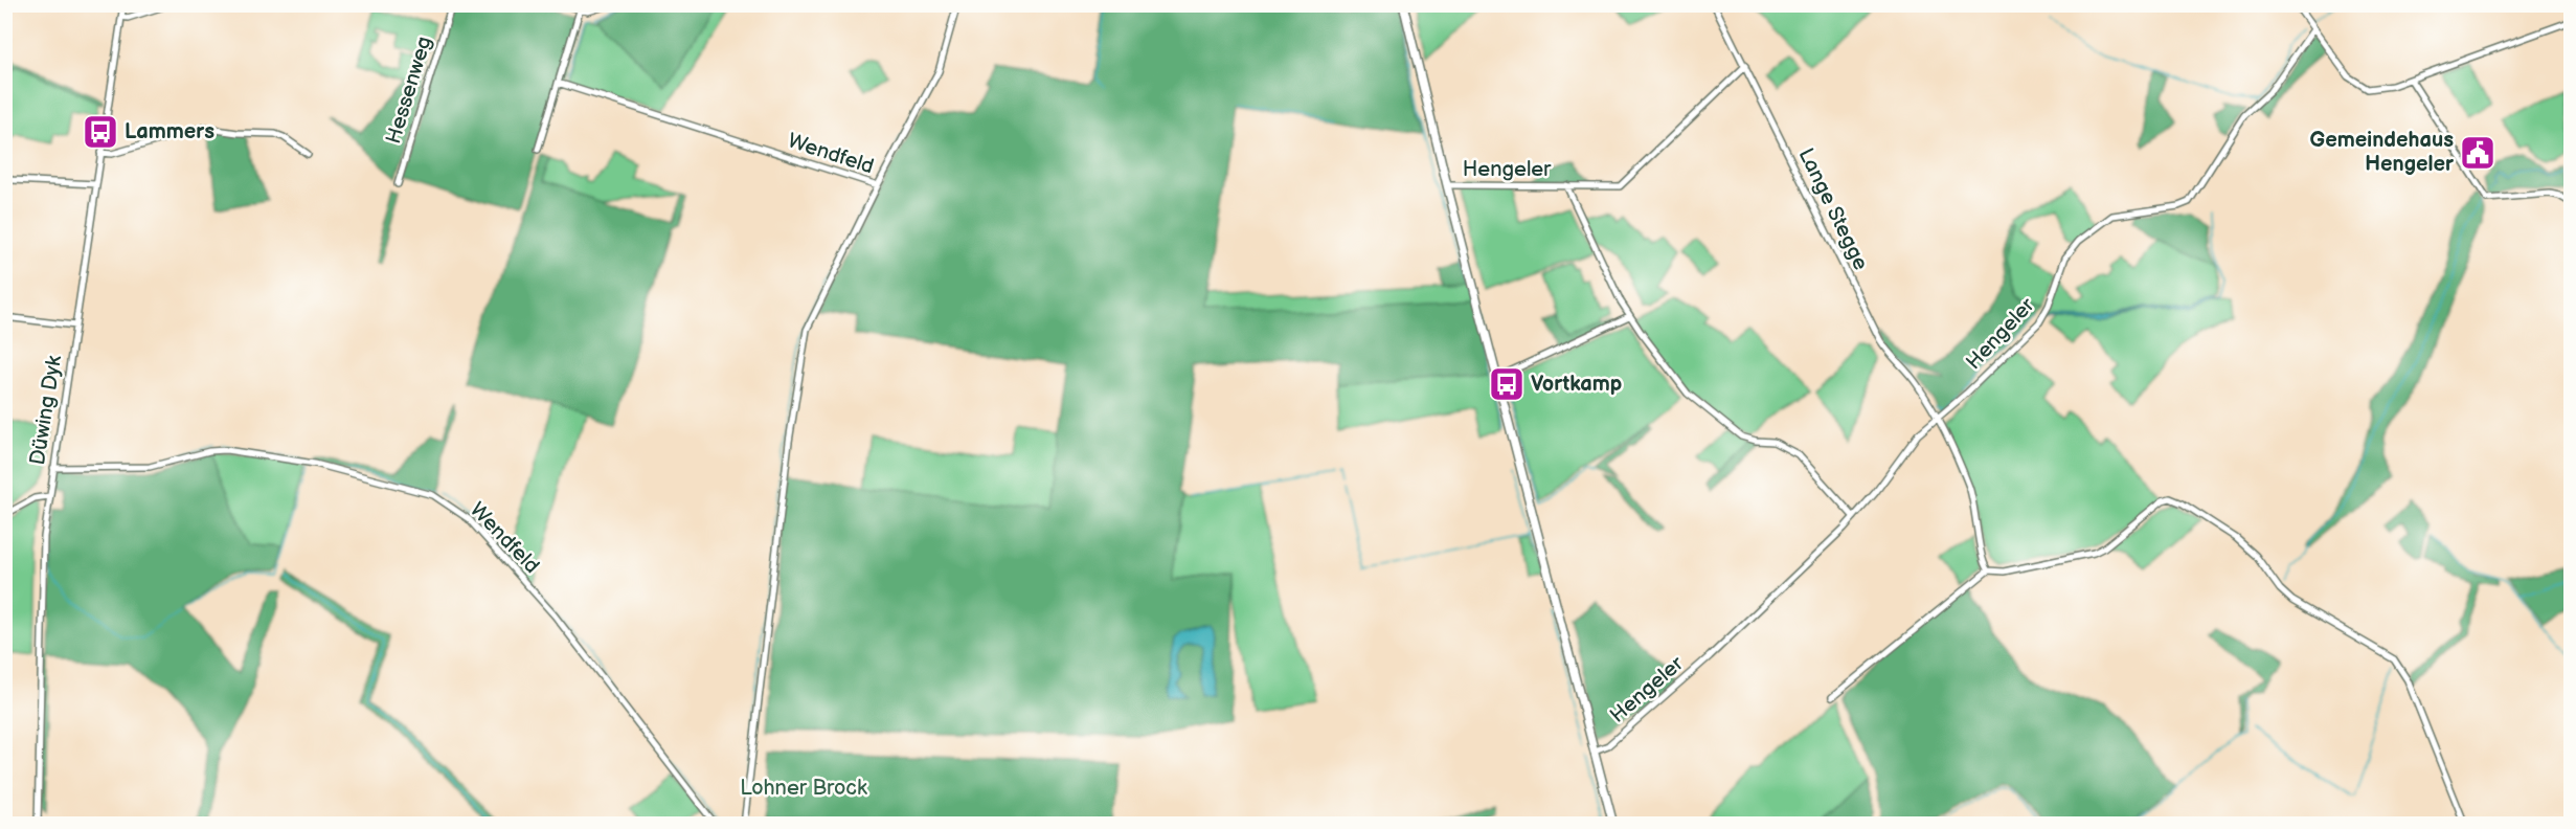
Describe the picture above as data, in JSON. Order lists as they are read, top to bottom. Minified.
{"streets":{"street":["Hessenweg","Wendfeld","Hengeler","Lange Stegge","Düwing Dyk"]},"crossings":[["Wendfeld","Düwing Dyk"],["Hengeler","Lange Stegge"]],"parks":["Lohner Brock"],"places":{"bus stop":["Lammers","Vortkamp"],"public building":["Gemeindehaus Hengeler"]}}
